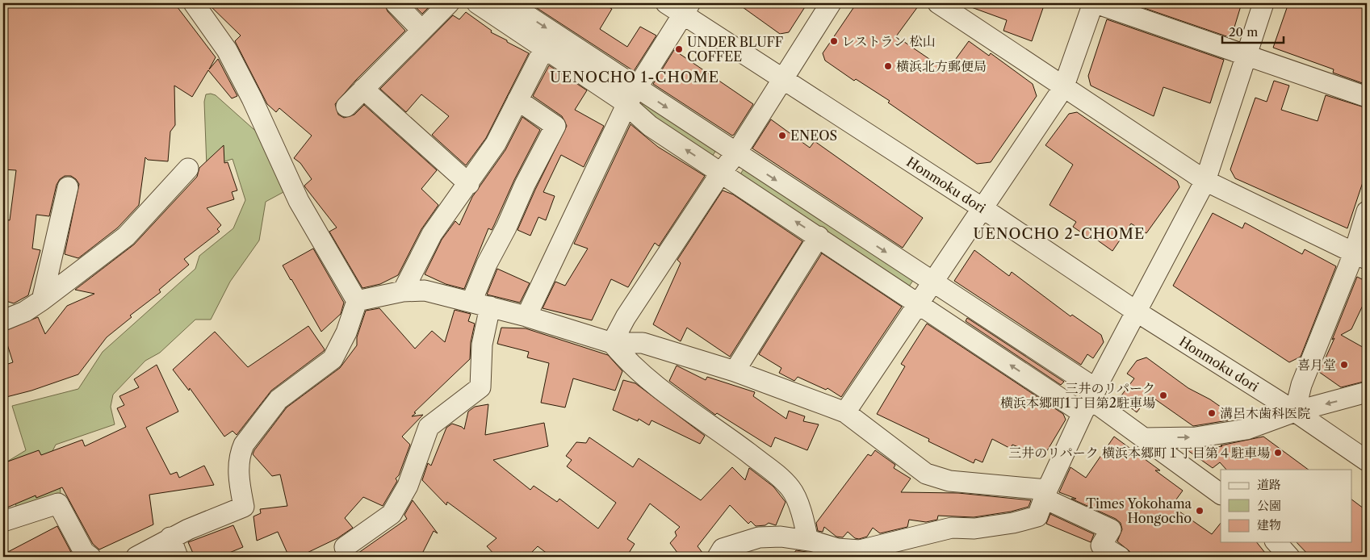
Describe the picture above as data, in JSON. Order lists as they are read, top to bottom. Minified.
{"streets":{"street":["Honmoku dori"]},"districts":["UENOCHO 1-CHOME","UENOCHO 2-CHOME"],"places":["レストラン 松山","UNDER BLUFF COFFEE","横浜北方郵便局","ENEOS","喜月堂","三井のリパーク 横浜本郷町1丁目第2駐車場","溝呂木歯科医院","三井のリパーク 横浜本郷町１丁目第４駐車場","Times Yokohama Hongocho"],"legend":["道路","公園","建物"],"scale_bar":"20 m"}
